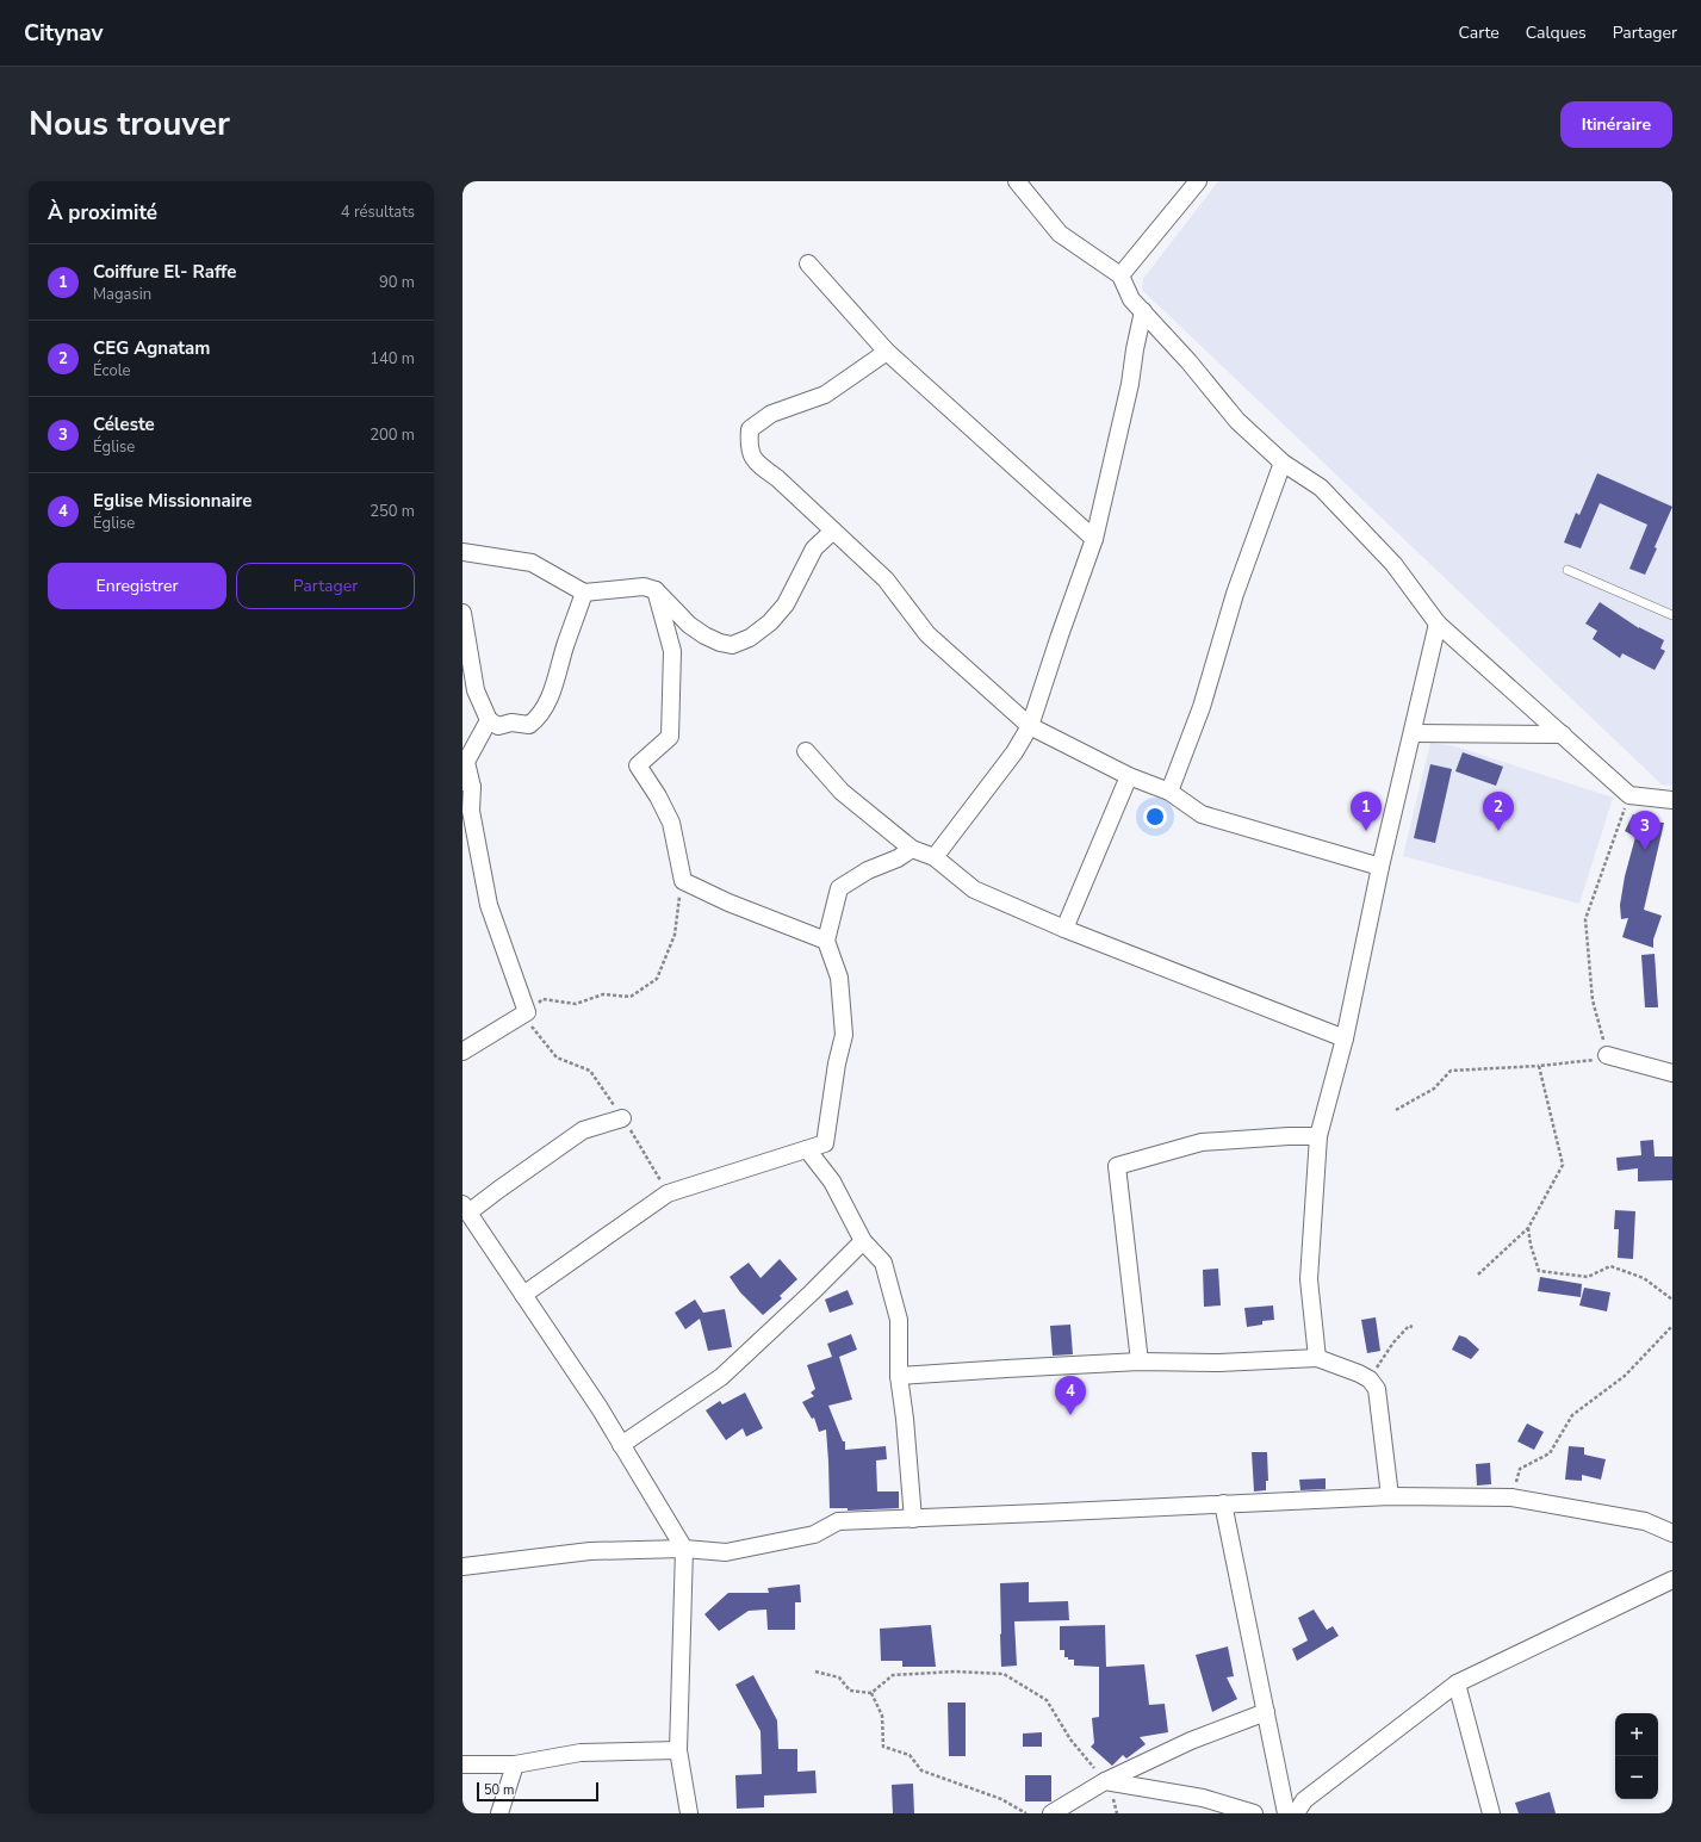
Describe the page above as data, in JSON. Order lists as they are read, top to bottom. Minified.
{"scale_bar":"50 m","page":{"header":"Citynav","nav":["Carte","Calques","Partager"],"title":"Nous trouver","buttons":["Itinéraire",["Enregistrer","Partager"]],"heading":["À proximité","4 résultats"],"list":[{"mark":"1","name":"Coiffure El- Raffe","note":"Magasin","value":"90 m"},{"mark":"2","name":"CEG Agnatam","note":"École","value":"140 m"},{"mark":"3","name":"Céleste","note":"Église","value":"200 m"},{"mark":"4","name":"Eglise Missionnaire","note":"Église","value":"250 m"}],"pins":["1","2","3","4"],"map_buttons":["+","−"],"scale":"50 m"}}
